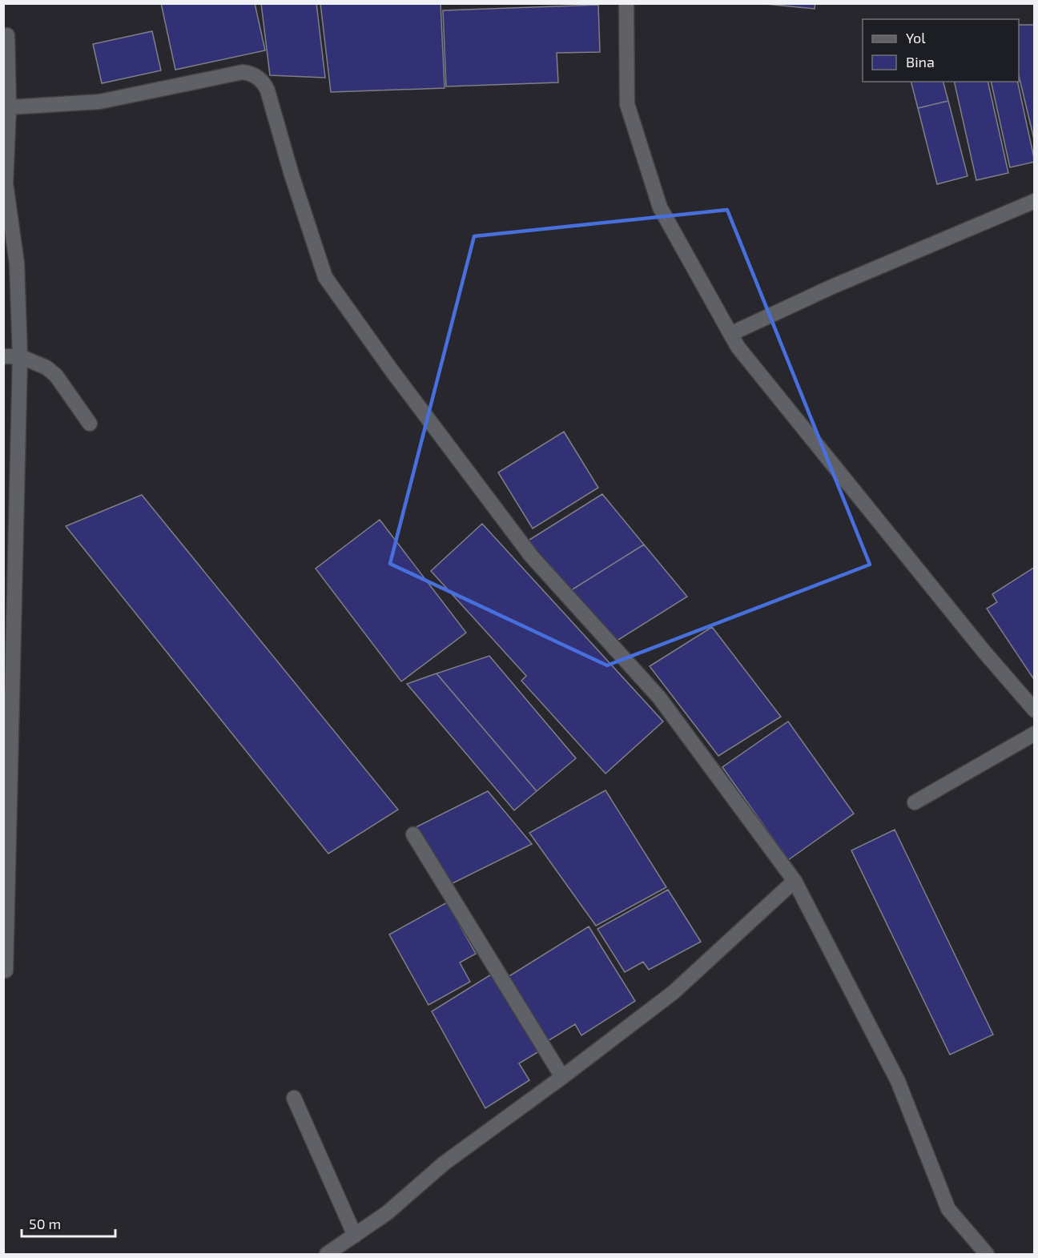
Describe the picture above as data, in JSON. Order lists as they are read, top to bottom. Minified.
{"legend":["Yol","Bina"],"scale_bar":"50 m"}
